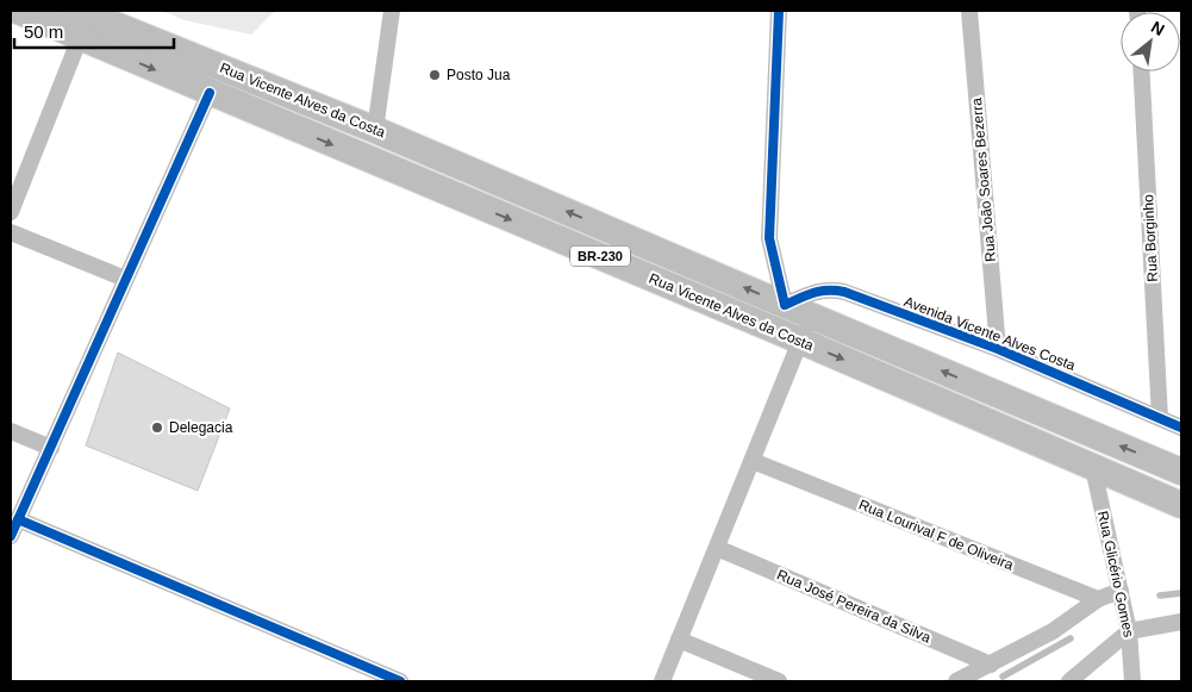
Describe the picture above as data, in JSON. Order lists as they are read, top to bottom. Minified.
{"streets":{"main road":["Rua Vicente Alves da Costa","BR-230"],"street":["Rua João Soares Bezerra","Rua Borginho","Avenida Vicente Alves Costa","Rua Lourival F de Oliveira","Rua Glicério Gomes","Rua José Pereira da Silva"]},"crossings":[["Rua Vicente Alves da Costa","Avenida Vicente Alves Costa"],["Rua Vicente Alves da Costa","Rua Glicério Gomes"],["Rua João Soares Bezerra","Avenida Vicente Alves Costa"],["Rua Borginho","Avenida Vicente Alves Costa"]],"places":["Posto Jua","Delegacia"],"scale_bar":"50 m","north":"top right"}
